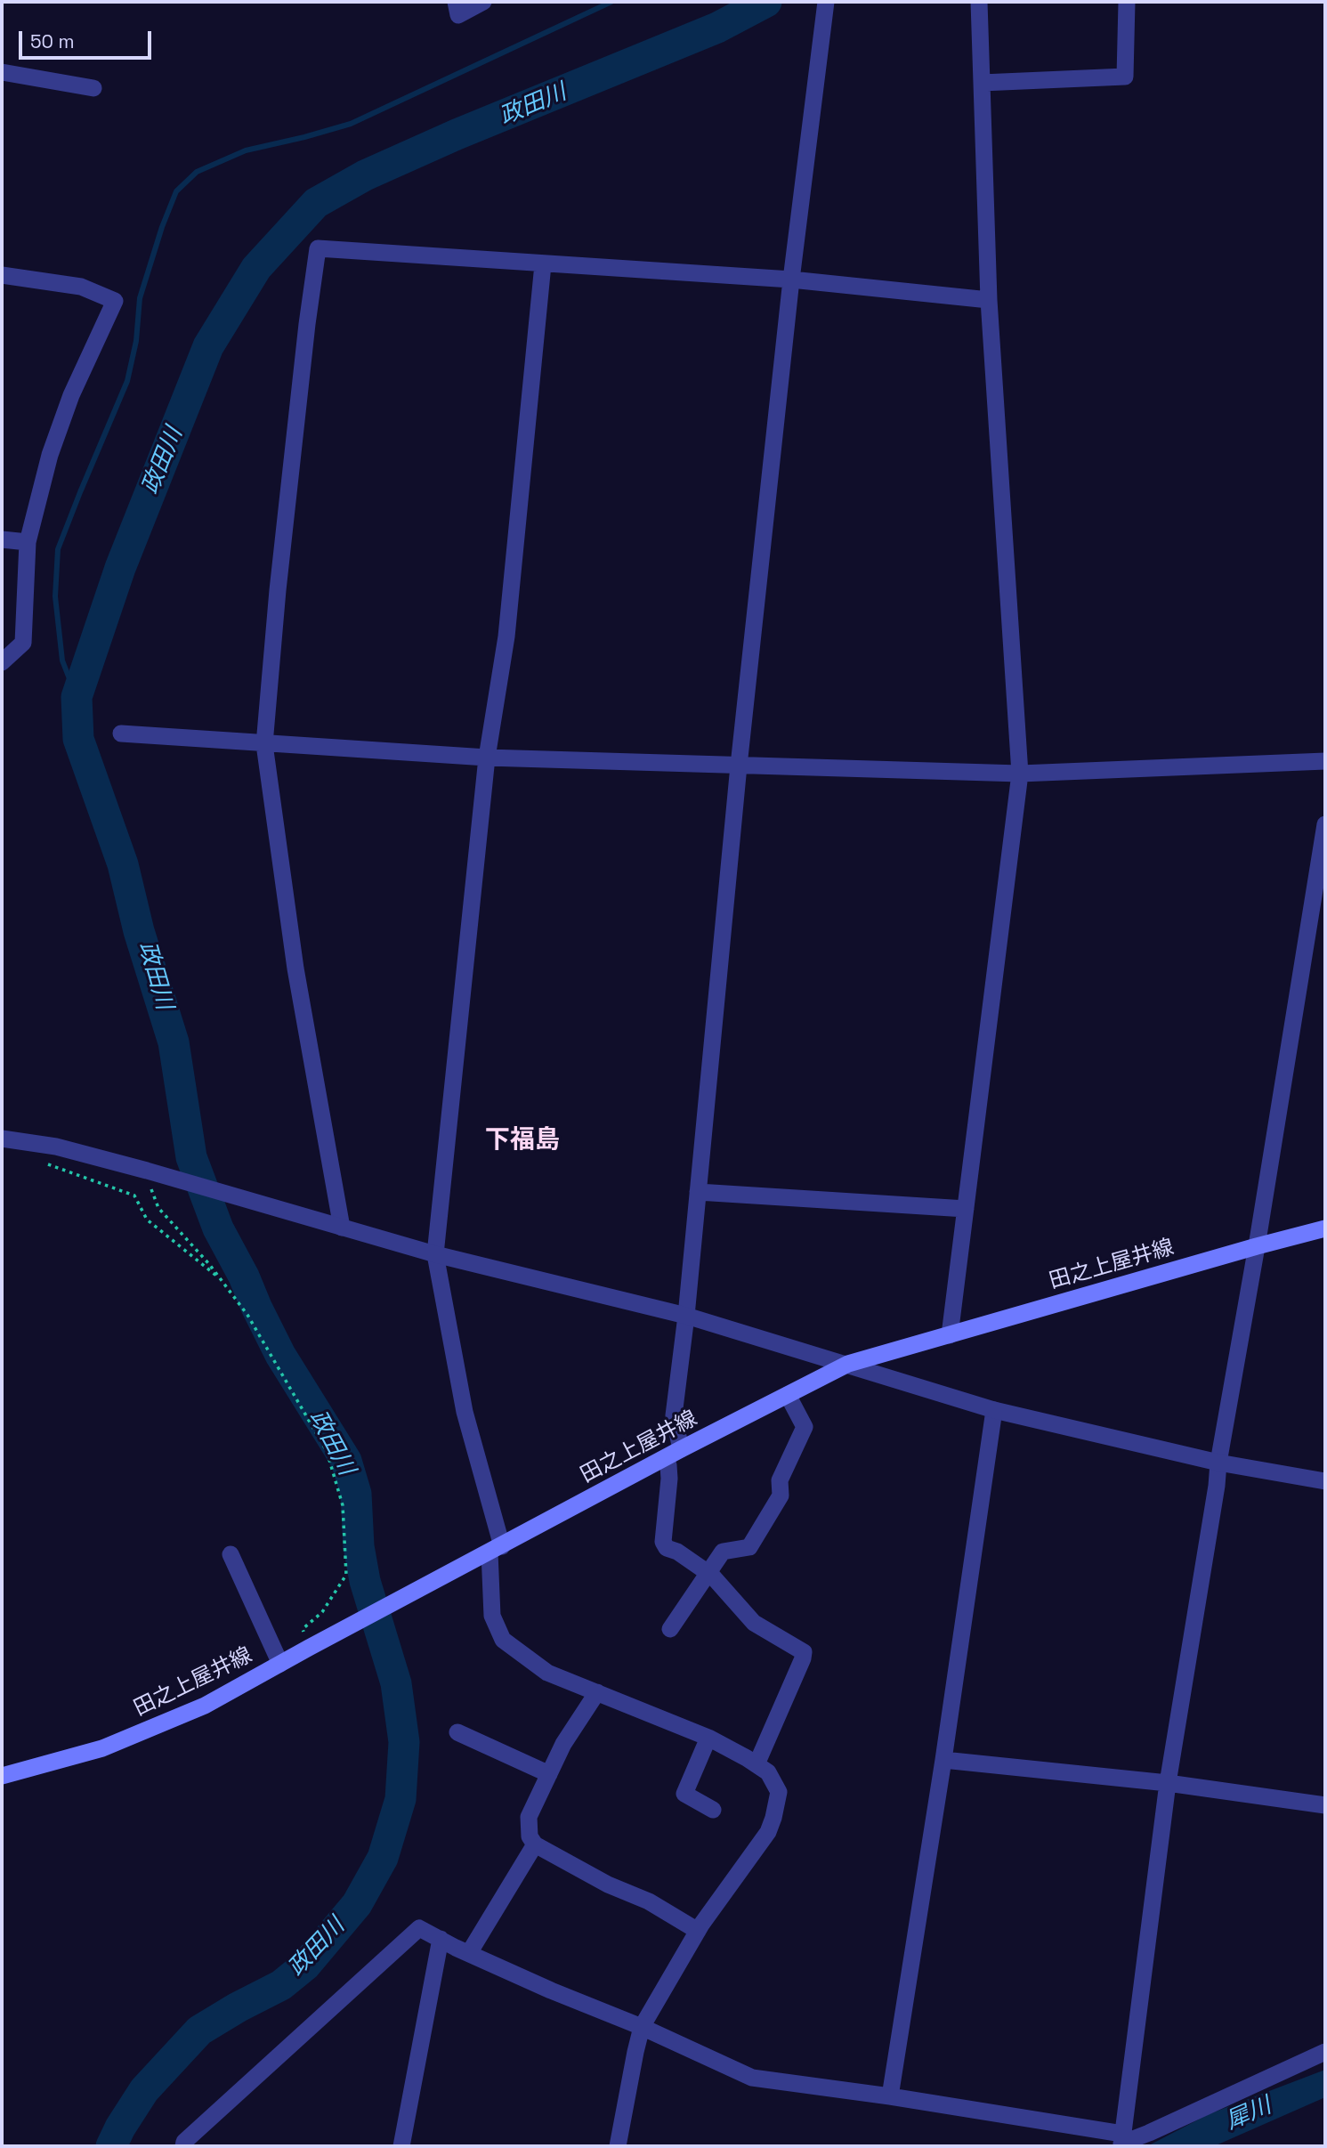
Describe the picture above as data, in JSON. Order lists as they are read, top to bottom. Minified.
{"streets":{"main road":["田之上屋井線"]},"districts":["下福島"],"water":["政田川","犀川"],"scale_bar":"50 m"}
